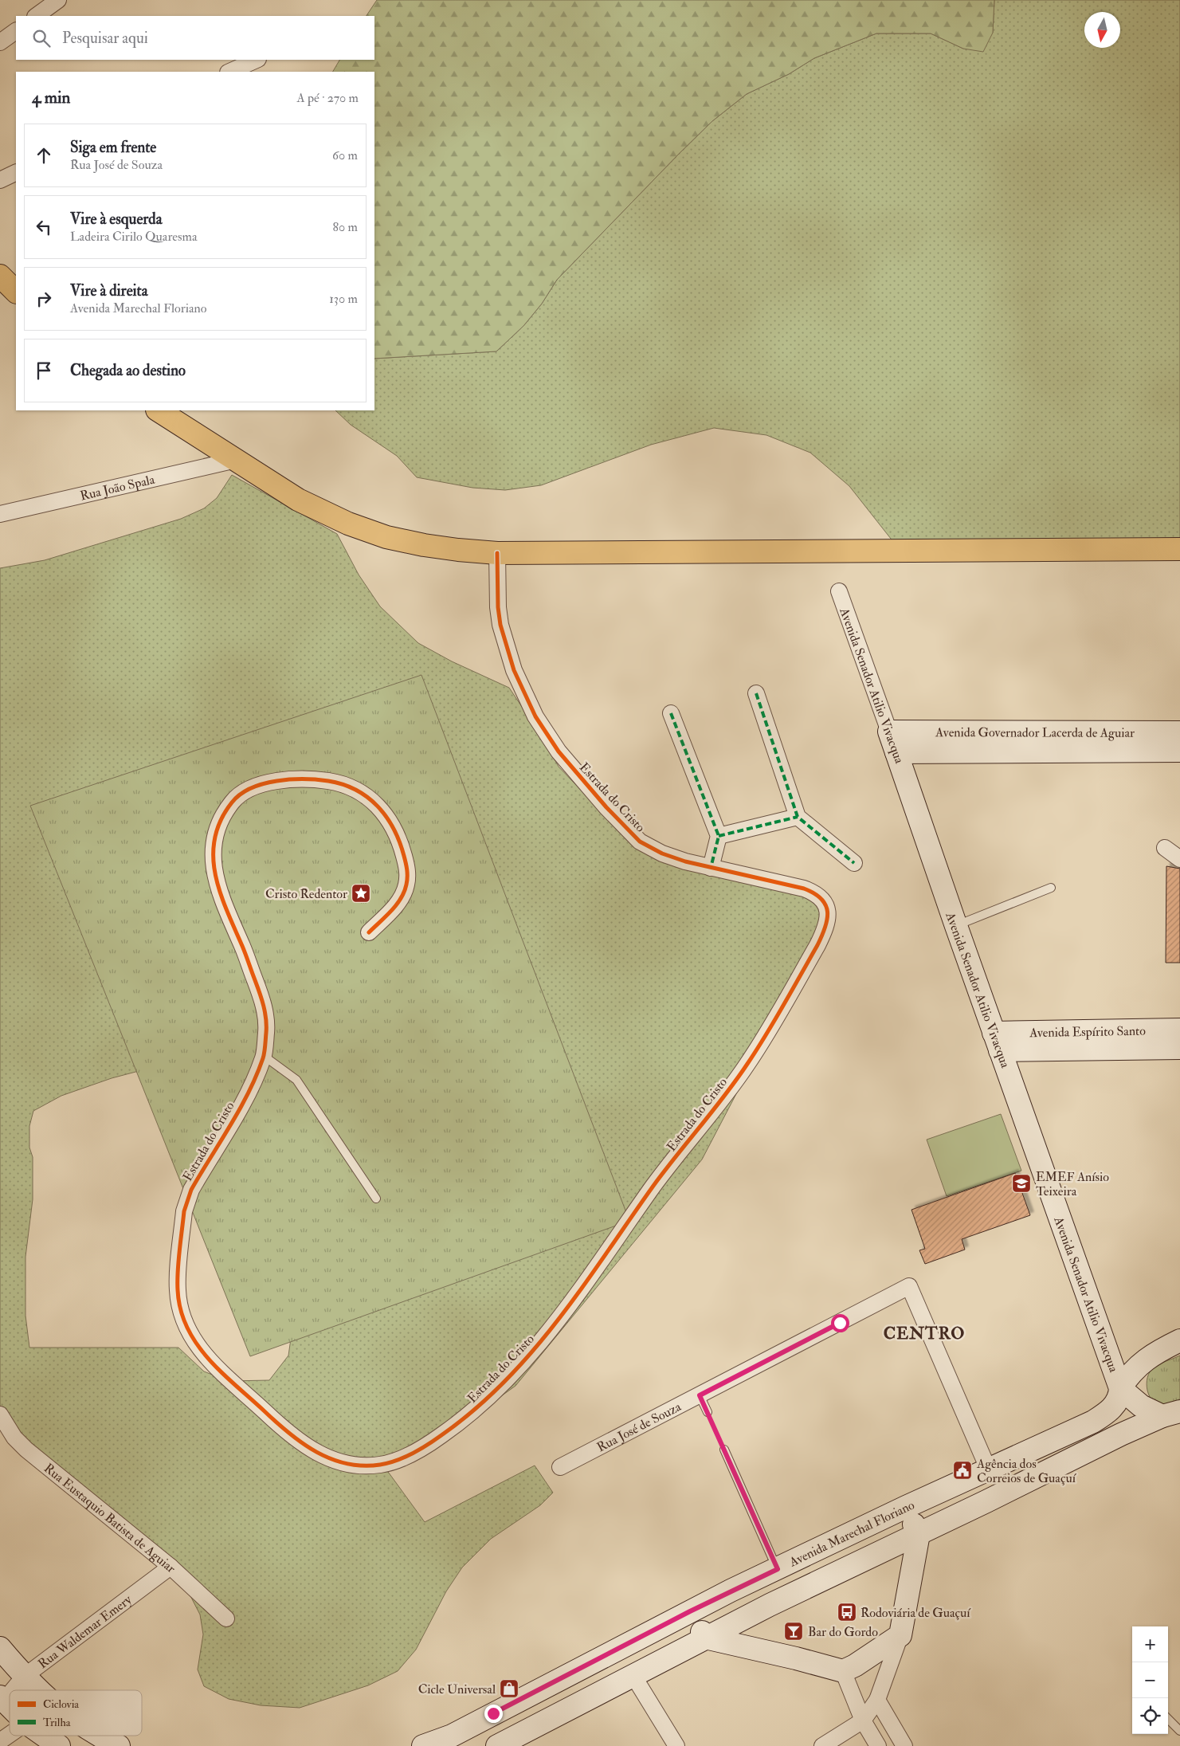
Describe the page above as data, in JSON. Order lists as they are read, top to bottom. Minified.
{"streets":{"street":["Rua João Spala","Avenida Senador Atilio Vivacqua","Avenida Governador Lacerda de Aguiar","Estrada do Cristo","Avenida Espírito Santo","Rua José de Souza","Rua Eustaquio Batista de Aguiar","Avenida Marechal Floriano","Rua Waldemar Emery"]},"crossings":[["Avenida Senador Atilio Vivacqua","Avenida Governador Lacerda de Aguiar"],["Avenida Senador Atilio Vivacqua","Avenida Espírito Santo"],["Avenida Senador Atilio Vivacqua","Avenida Marechal Floriano"],["Rua José de Souza","Avenida Marechal Floriano"],["Rua Eustaquio Batista de Aguiar","Rua Waldemar Emery"]],"districts":["CENTRO"],"places":{"place":["Cristo Redentor"],"school or university":["EMEF Anísio Teixeira"],"public building":["Agência dos Correios de Guaçuí"],"bus stop":["Rodoviária de Guaçuí"],"bar":["Bar do Gordo"],"shop":["Cicle Universal"]},"legend":["Ciclovia","Trilha"],"north":"bottom","page":{"search":"Pesquisar aqui","heading":["4 min","A pé · 270 m"],"list":[["Siga em frente","Rua José de Souza","60 m"],["Vire à esquerda","Ladeira Cirilo Quaresma","80 m"],["Vire à direita","Avenida Marechal Floriano","130 m"],"Chegada ao destino"],"map_buttons":["+","−"]}}
